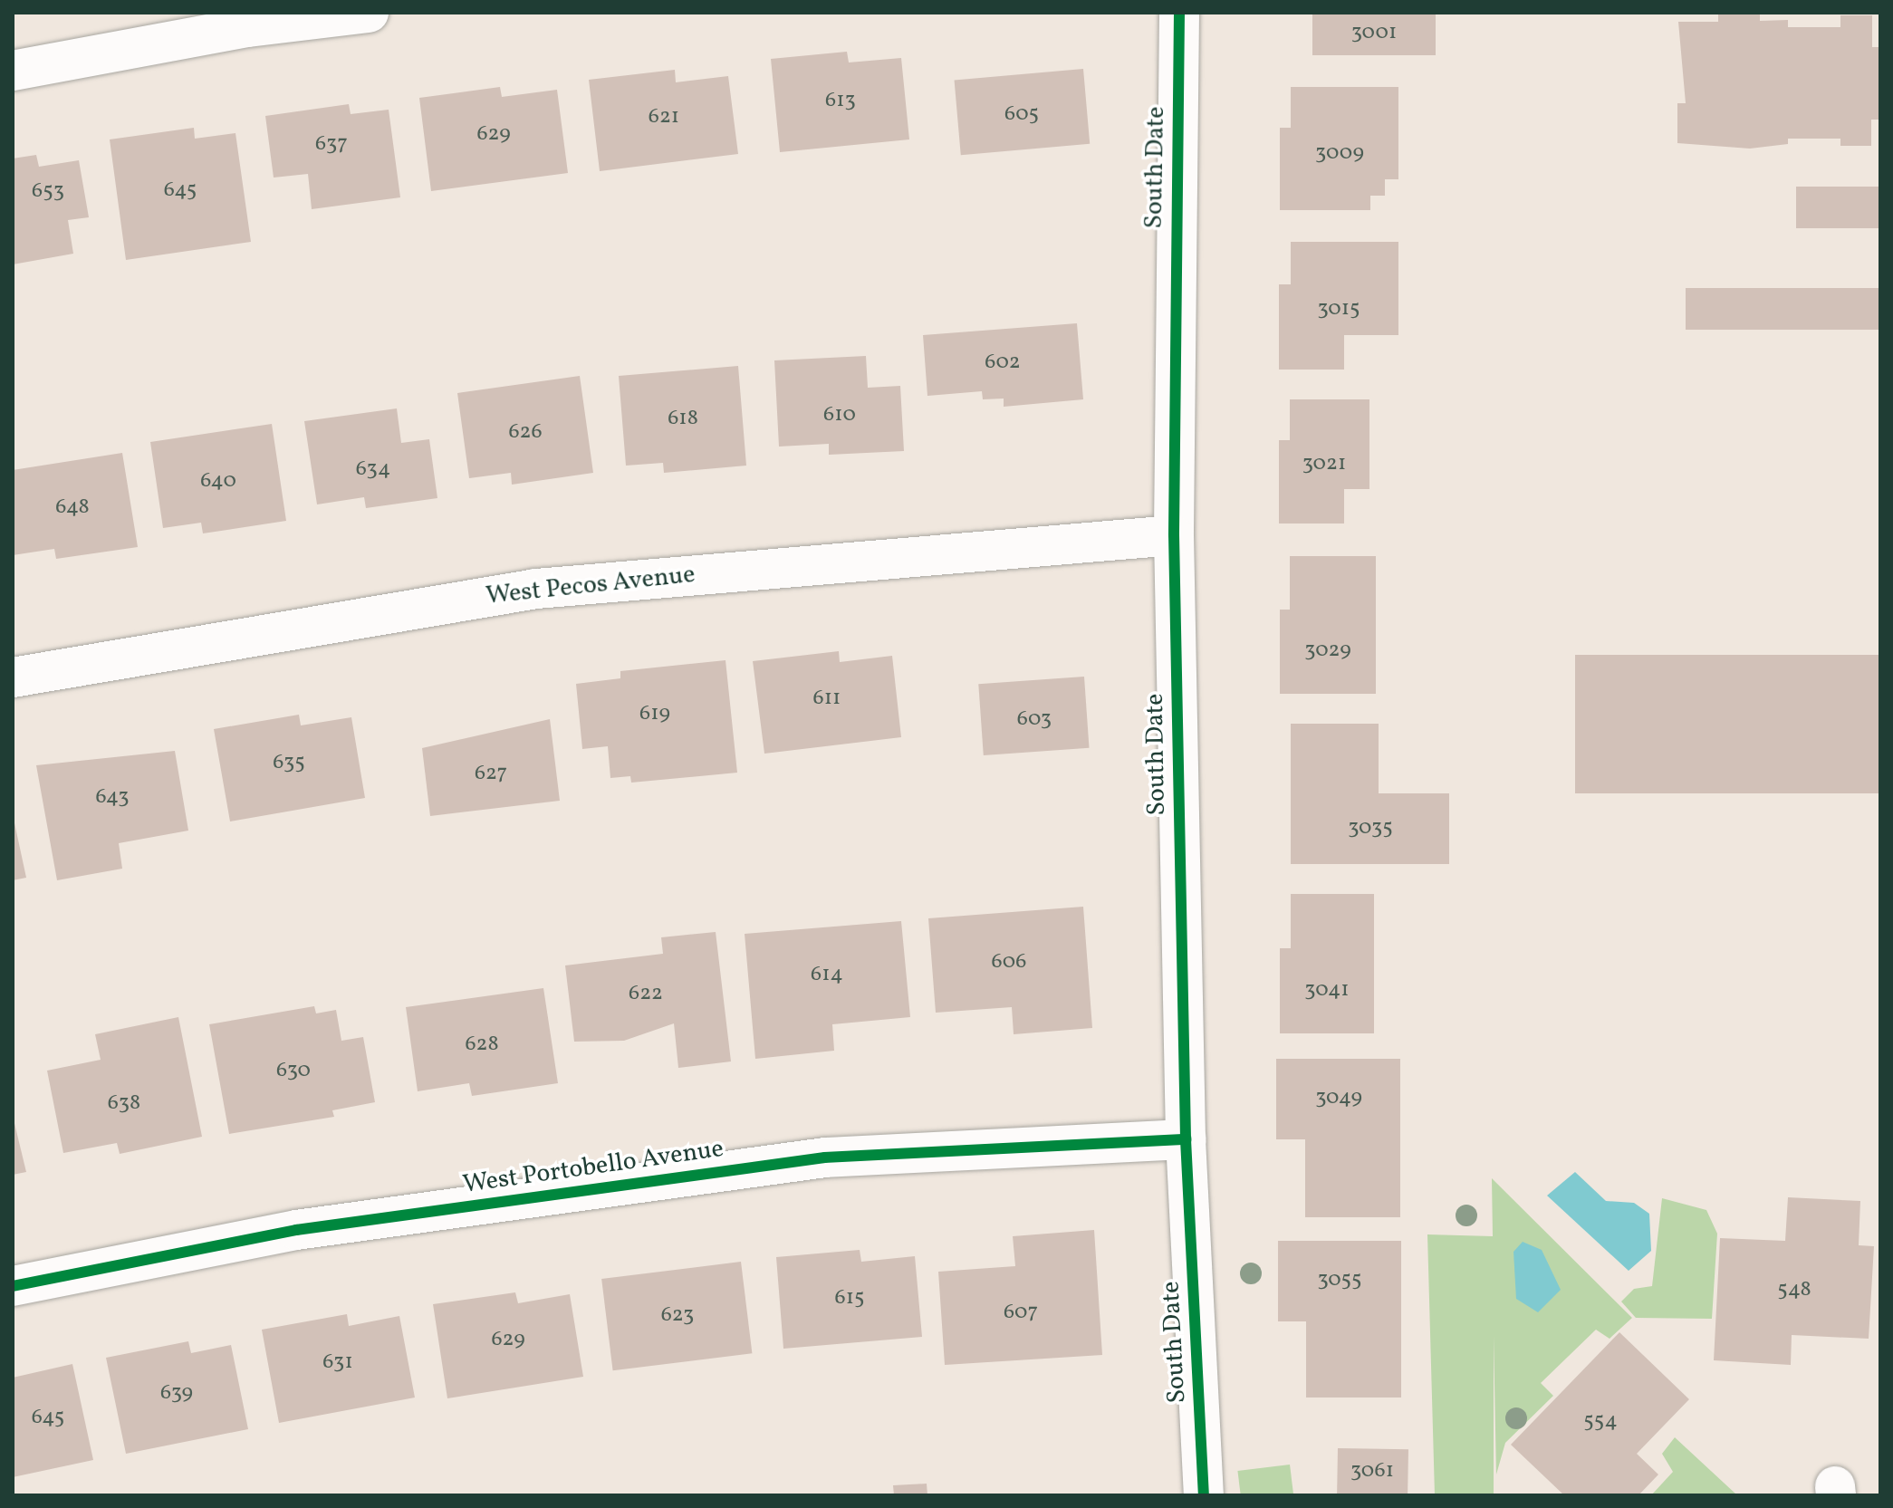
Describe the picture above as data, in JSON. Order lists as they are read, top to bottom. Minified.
{"streets":{"street":["South Date","West Pecos Avenue","West Portobello Avenue"]},"crossings":[["South Date","West Pecos Avenue"],["South Date","West Portobello Avenue"]],"house_numbers":["3001","613","605","621","629","637","3009","645","653","3015","602","610","618","626","3021","634","640","648","3029","611","619","603","635","627","643","3035","606","614","3041","622","628","630","3049","638","3055","548","615","607","623","629","631","639","645","554","3061"]}
